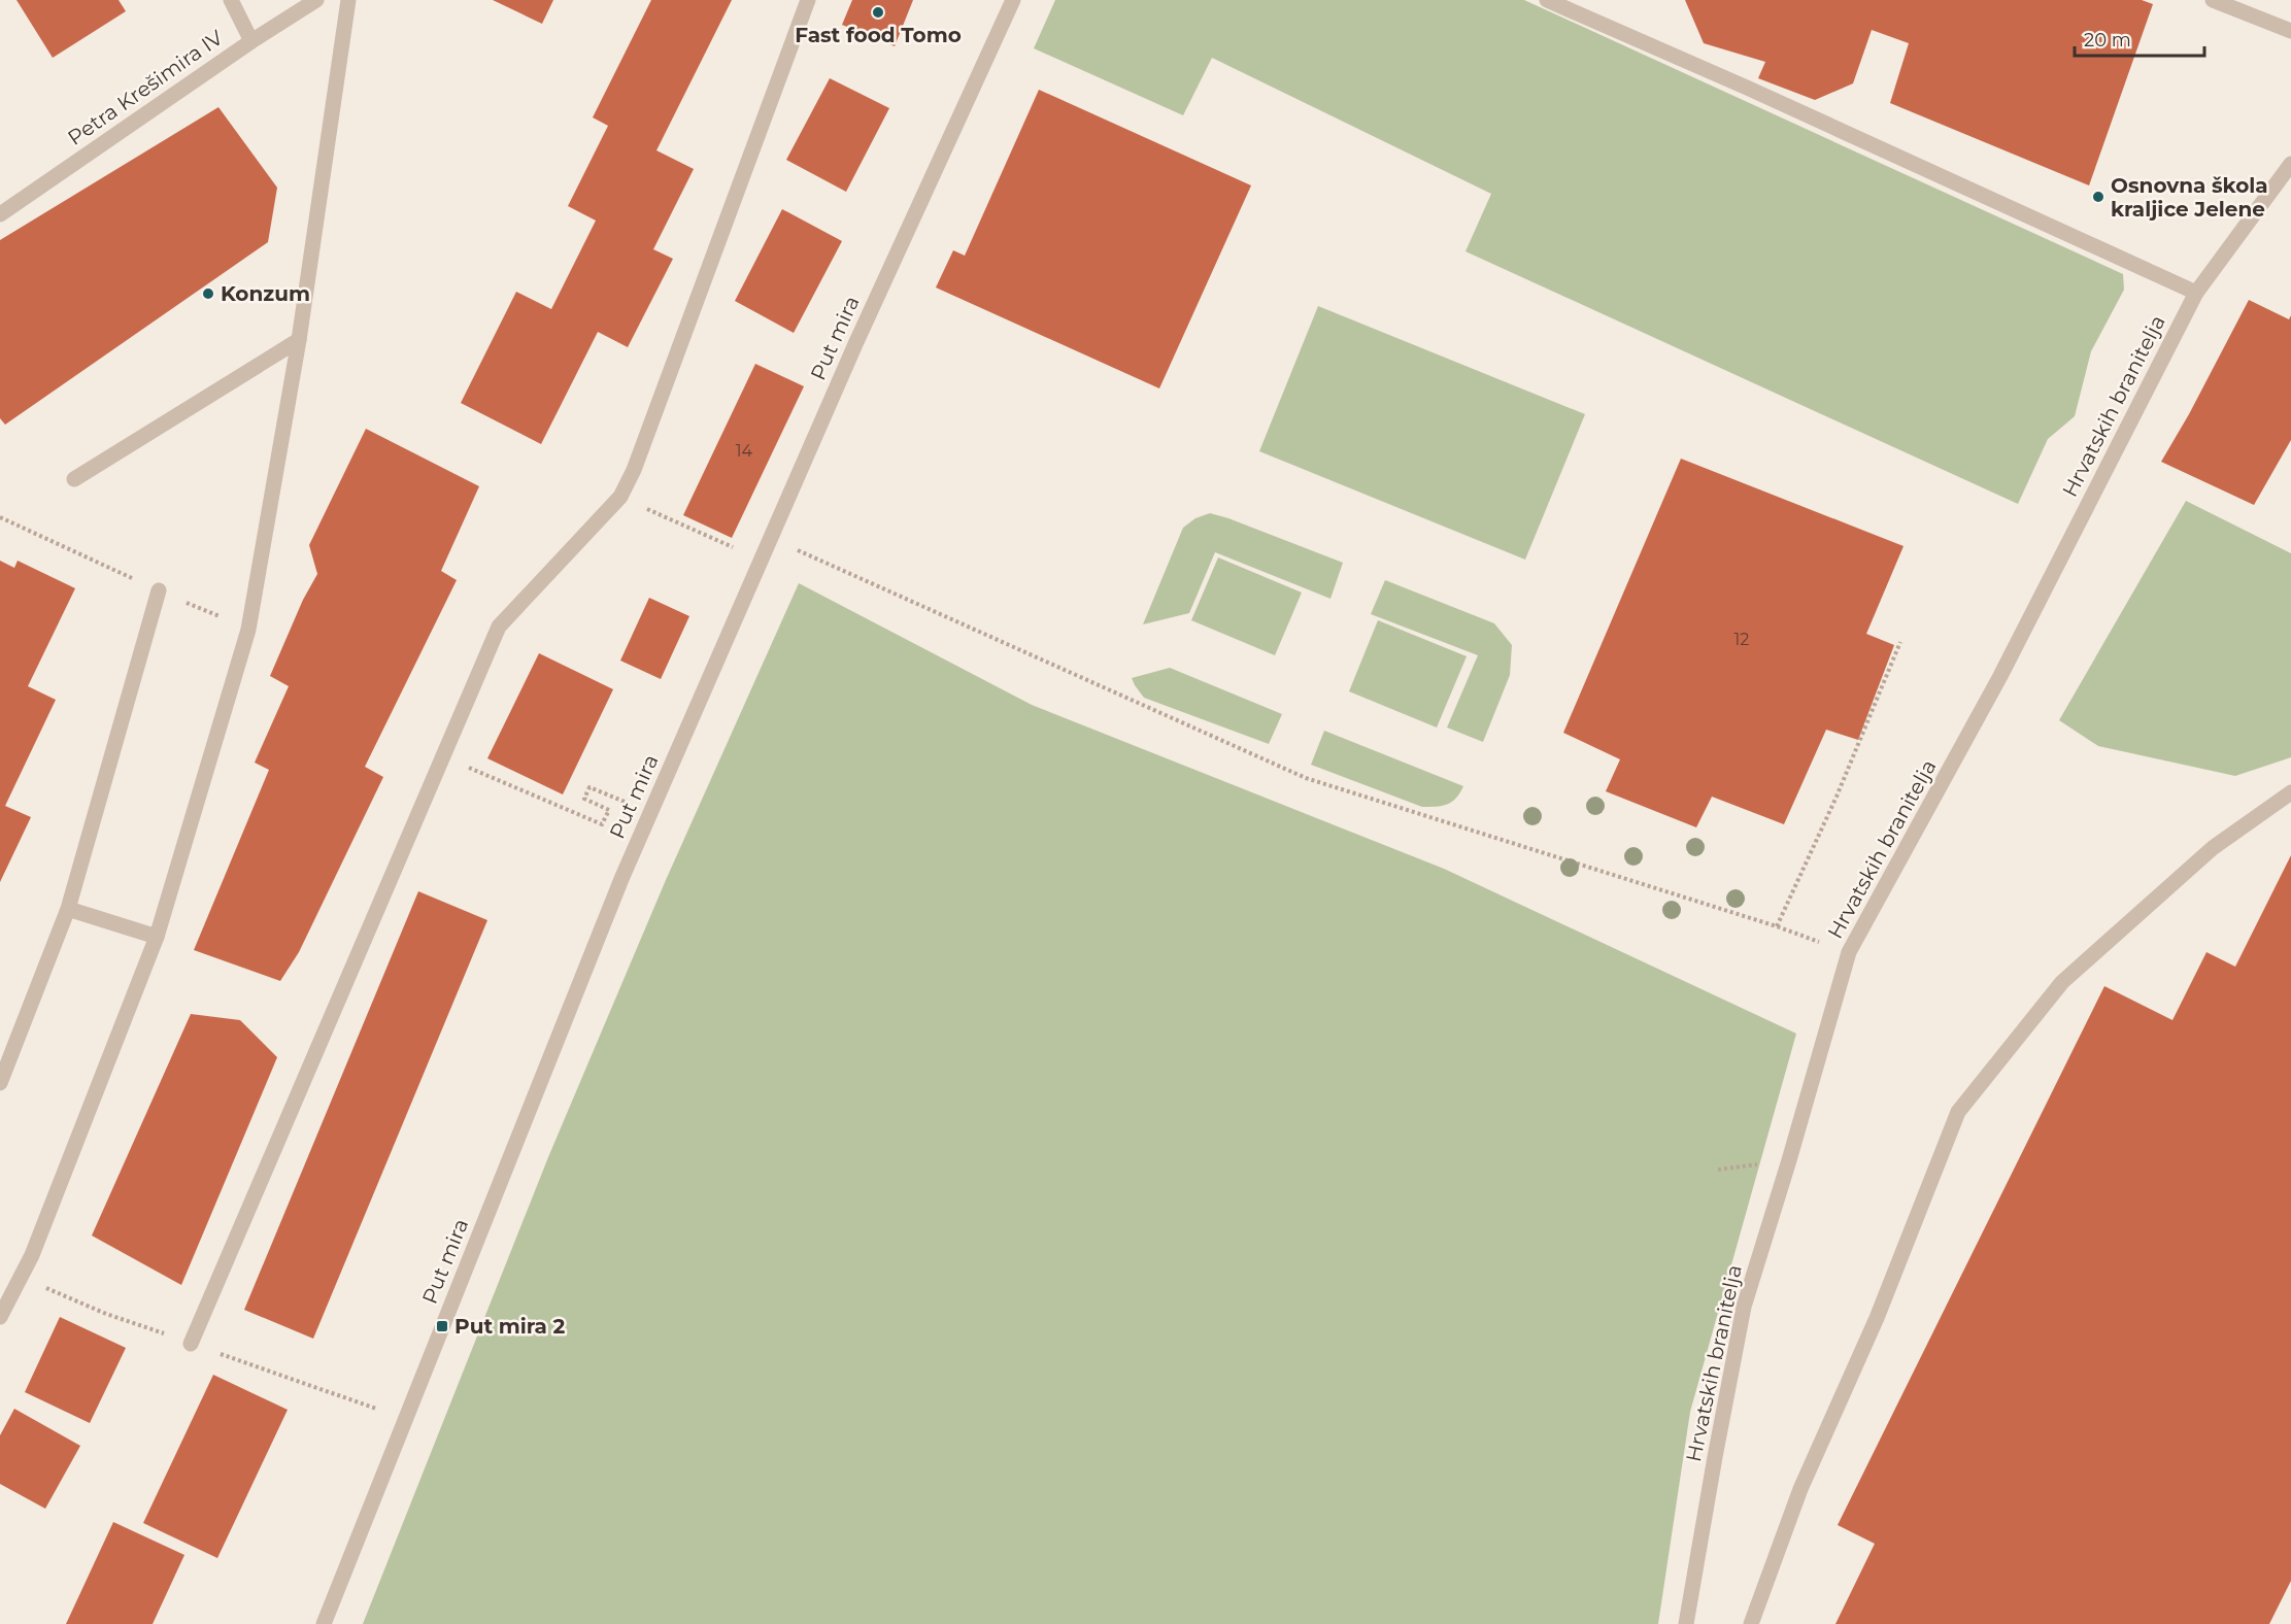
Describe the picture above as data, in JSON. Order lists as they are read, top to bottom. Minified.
{"streets":{"street":["Petra Krešimira IV","Put mira","Hrvatskih branitelja"]},"places":{"other":["Fast food Tomo","Osnovna škola kraljice Jelene","Konzum"],"transit":["Put mira 2"]},"house_numbers":["14","12"],"scale_bar":"20 m"}
